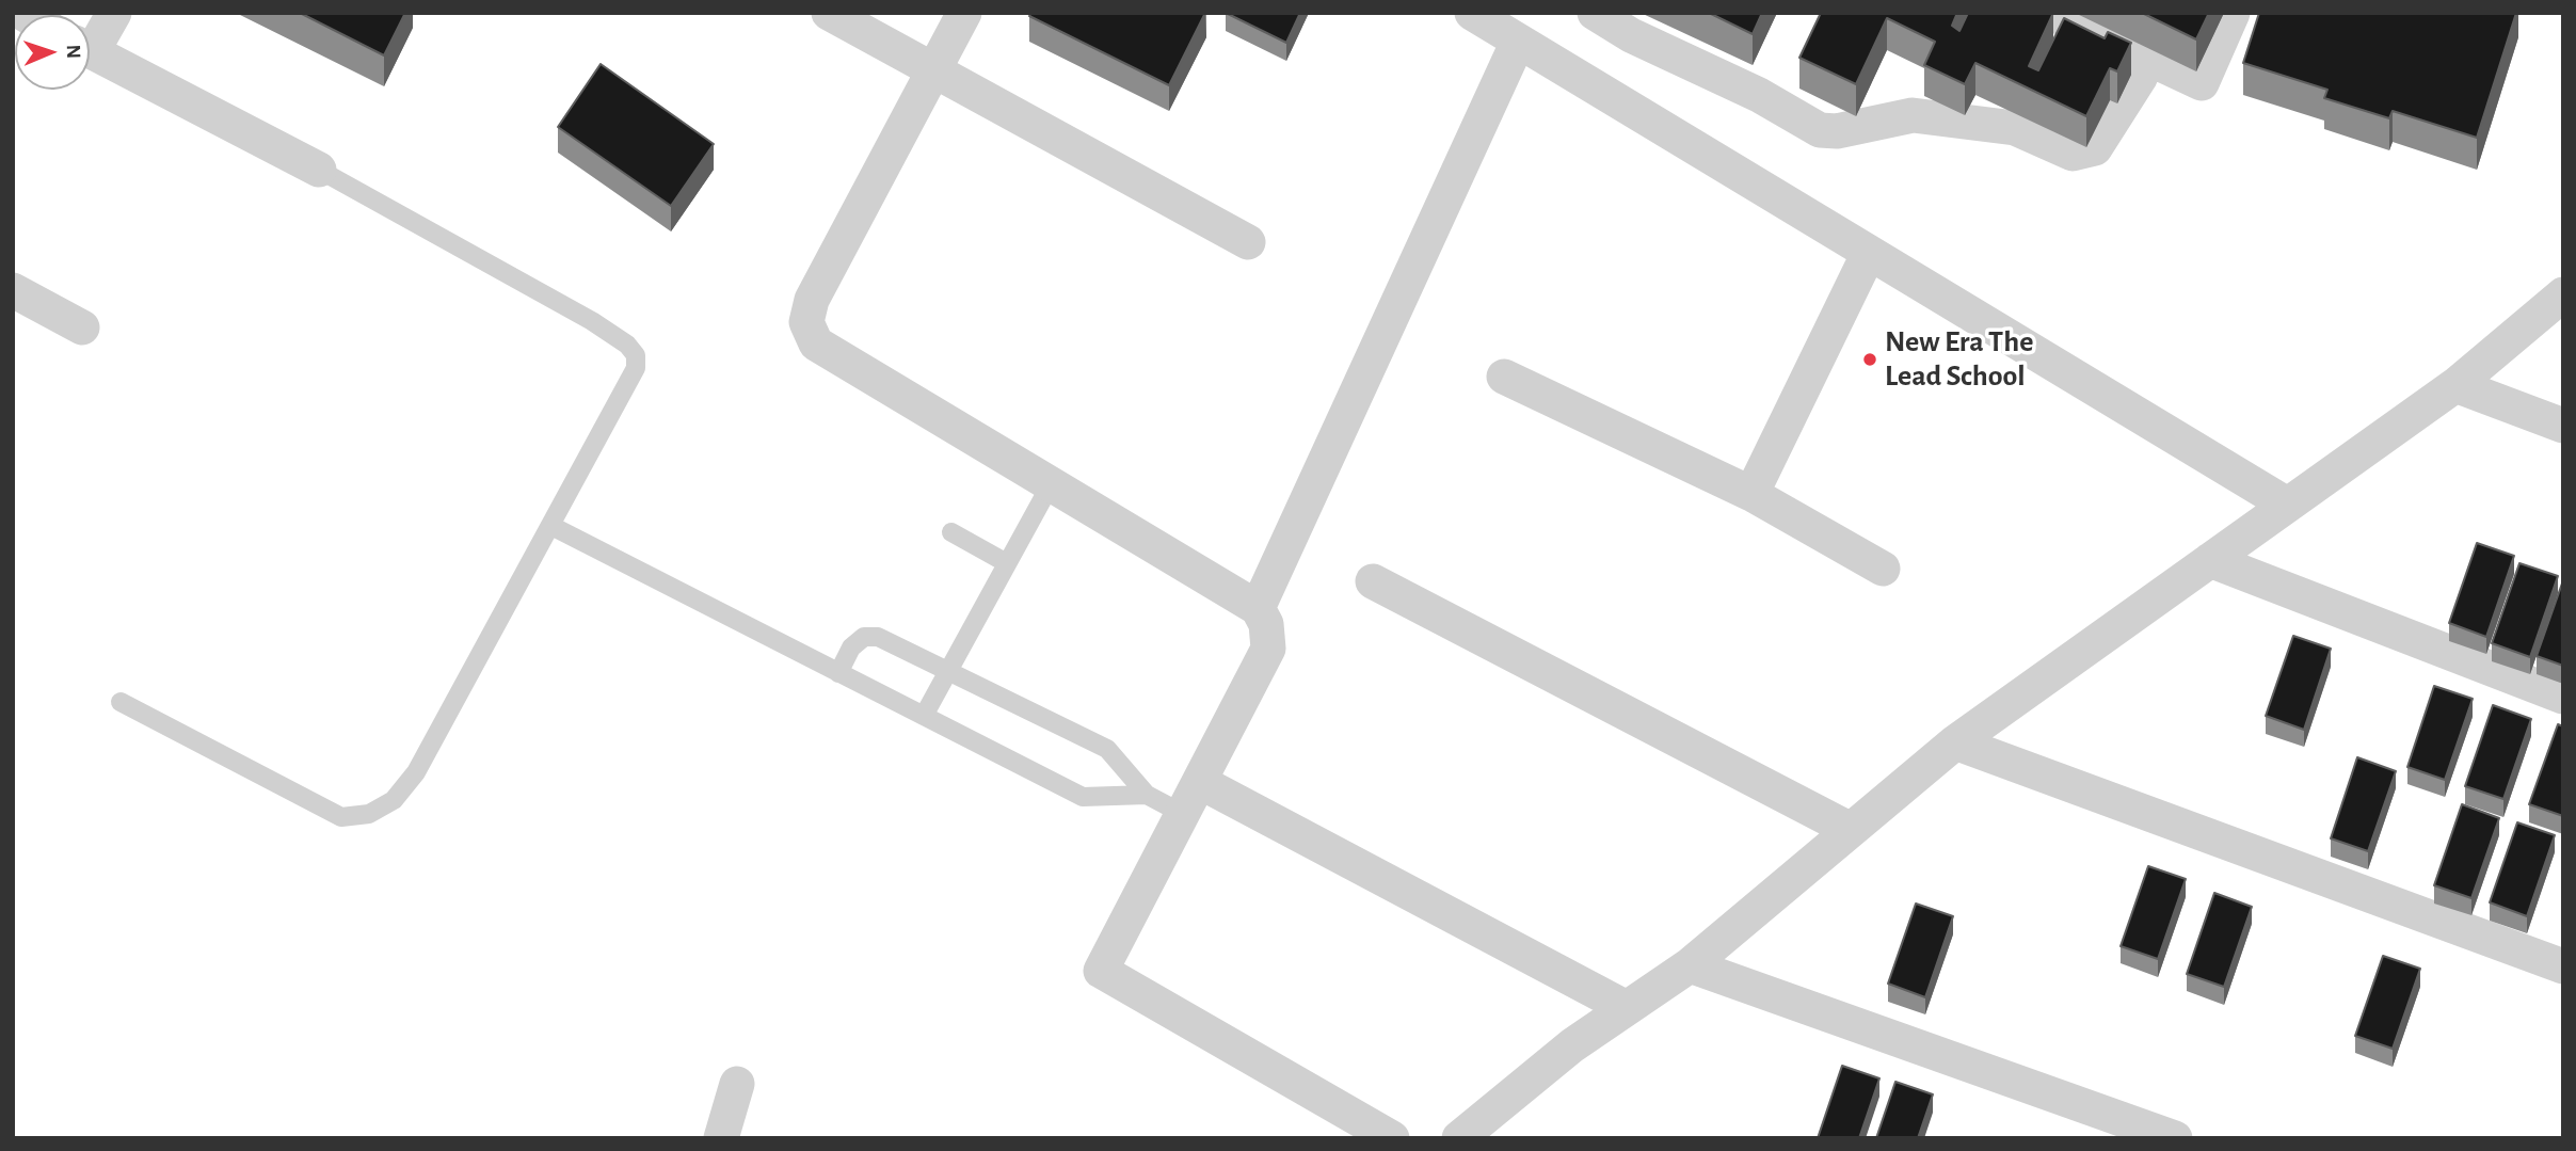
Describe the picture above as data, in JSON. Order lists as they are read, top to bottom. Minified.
{"places":["New Era The Lead School"],"north":"right"}
